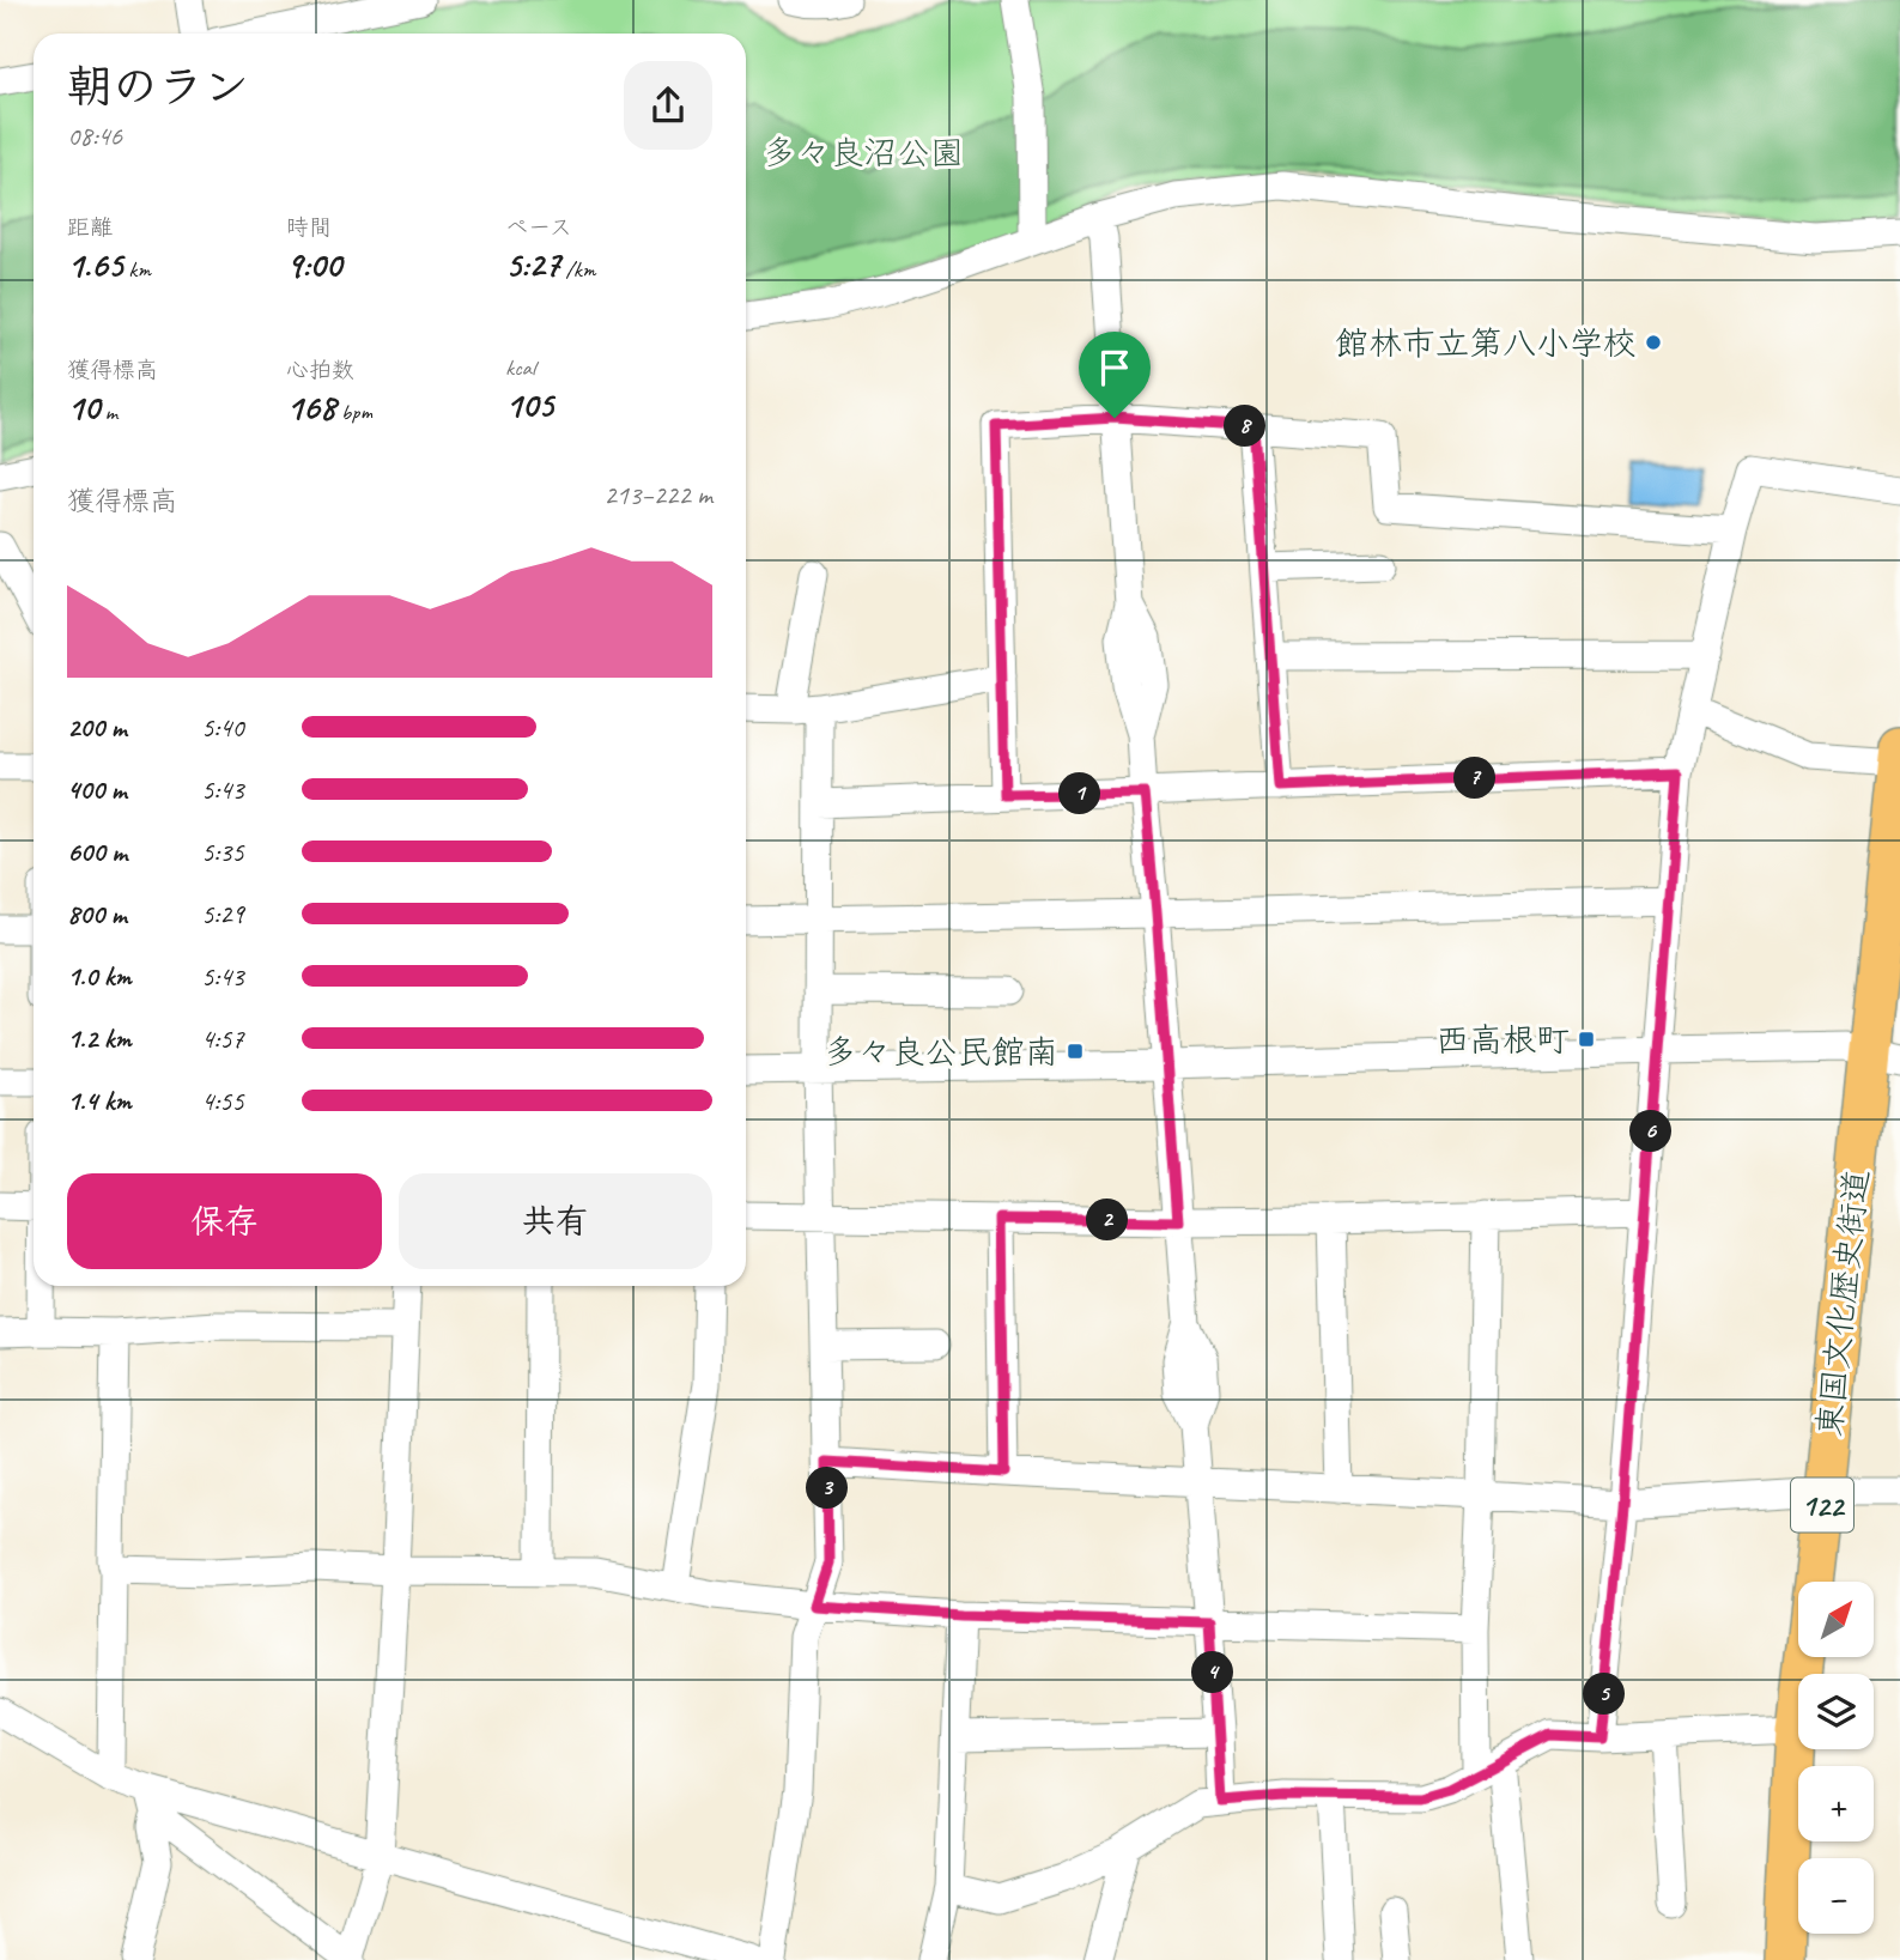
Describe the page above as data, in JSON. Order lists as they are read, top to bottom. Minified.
{"streets":{"highway":["東国文化歴史街道","122"]},"parks":["多々良沼公園"],"places":{"other":["館林市立第八小学校"],"transit":["西高根町","多々良公民館南"]},"north":"top right","page":{"heading":["朝のラン","08:46"],"stats":[["距離","1.65 km"],["時間","9:00"],["ペース","5:27 /km"],["獲得標高","10 m"],["心拍数","168 bpm"],["kcal","105"]],"pins":["8","7","1","6","2","3","4","5"],"chart":["獲得標高","213–222 m"],"list":[{"name":"200 m","note":"5:40"},{"name":"400 m","note":"5:43"},{"name":"600 m","note":"5:35"},{"name":"800 m","note":"5:29"},{"name":"1.0 km","note":"5:43"},{"name":"1.2 km","note":"4:57"},{"name":"1.4 km","note":"4:55"}],"buttons":["保存","共有"],"map_buttons":["+","−"]}}
